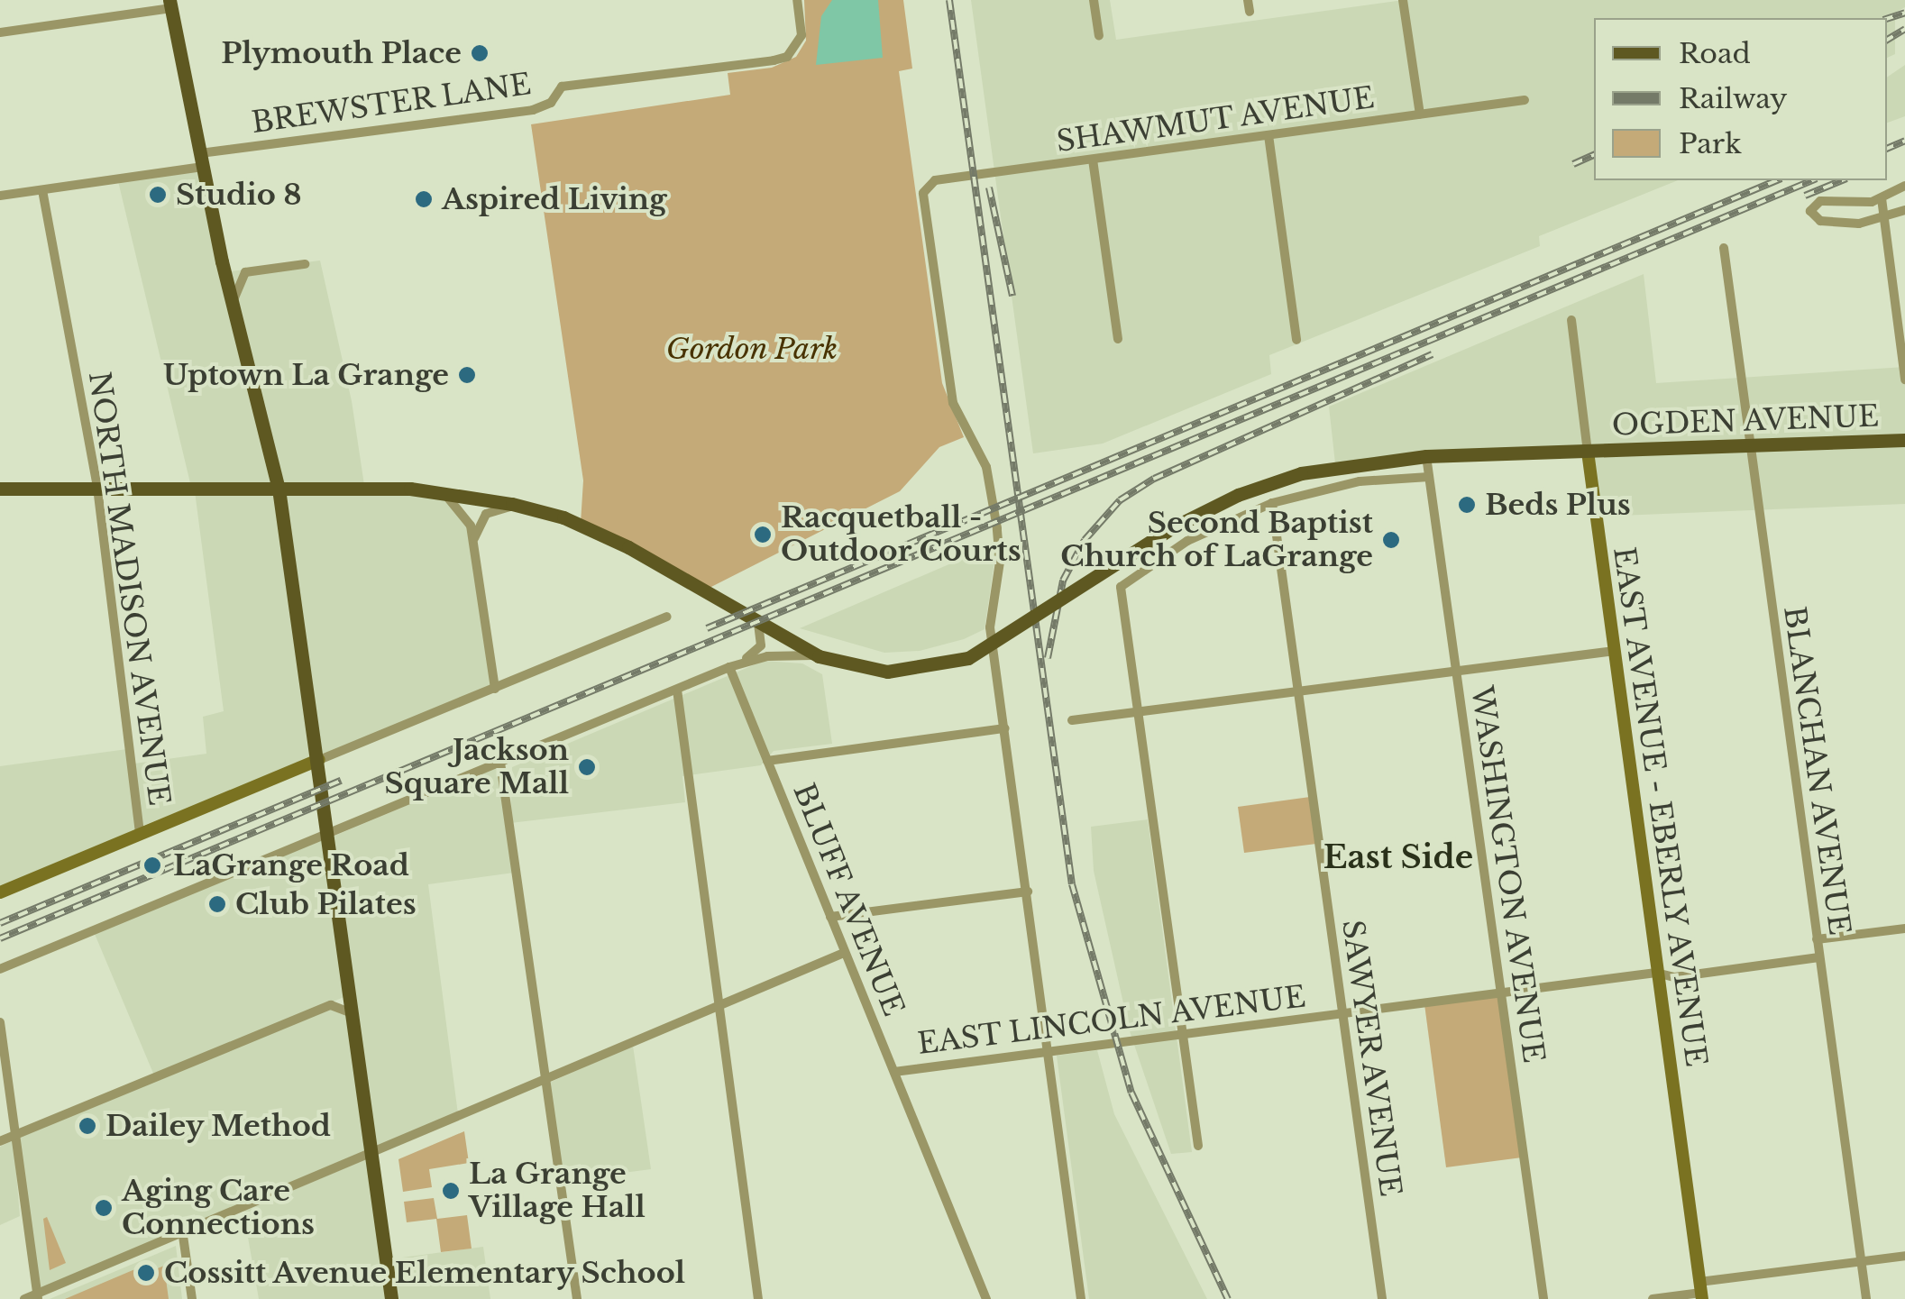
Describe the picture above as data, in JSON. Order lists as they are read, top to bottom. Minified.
{"streets":{"main road":["OGDEN AVENUE","EAST AVENUE - EBERLY AVENUE"],"street":["BREWSTER LANE","SHAWMUT AVENUE","NORTH MADISON AVENUE","BLANCHAN AVENUE","WASHINGTON AVENUE","BLUFF AVENUE","EAST LINCOLN AVENUE","SAWYER AVENUE"]},"crossings":[["BREWSTER LANE","NORTH MADISON AVENUE"],["OGDEN AVENUE","NORTH MADISON AVENUE"],["OGDEN AVENUE","BLANCHAN AVENUE"],["OGDEN AVENUE","EAST AVENUE - EBERLY AVENUE"],["OGDEN AVENUE","WASHINGTON AVENUE"],["BLANCHAN AVENUE","EAST LINCOLN AVENUE"],["EAST AVENUE - EBERLY AVENUE","EAST LINCOLN AVENUE"],["WASHINGTON AVENUE","EAST LINCOLN AVENUE"],["BLUFF AVENUE","EAST LINCOLN AVENUE"],["EAST LINCOLN AVENUE","SAWYER AVENUE"]],"districts":["East Side"],"parks":["Gordon Park"],"places":["Plymouth Place","Studio 8","Aspired Living","Uptown La Grange","Beds Plus","Racquetball - Outdoor Courts","Second Baptist Church of LaGrange","Jackson Square Mall","LaGrange Road","Club Pilates","Dailey Method","La Grange Village Hall","Aging Care Connections","Cossitt Avenue Elementary School"],"legend":["Road","Railway","Park"]}
